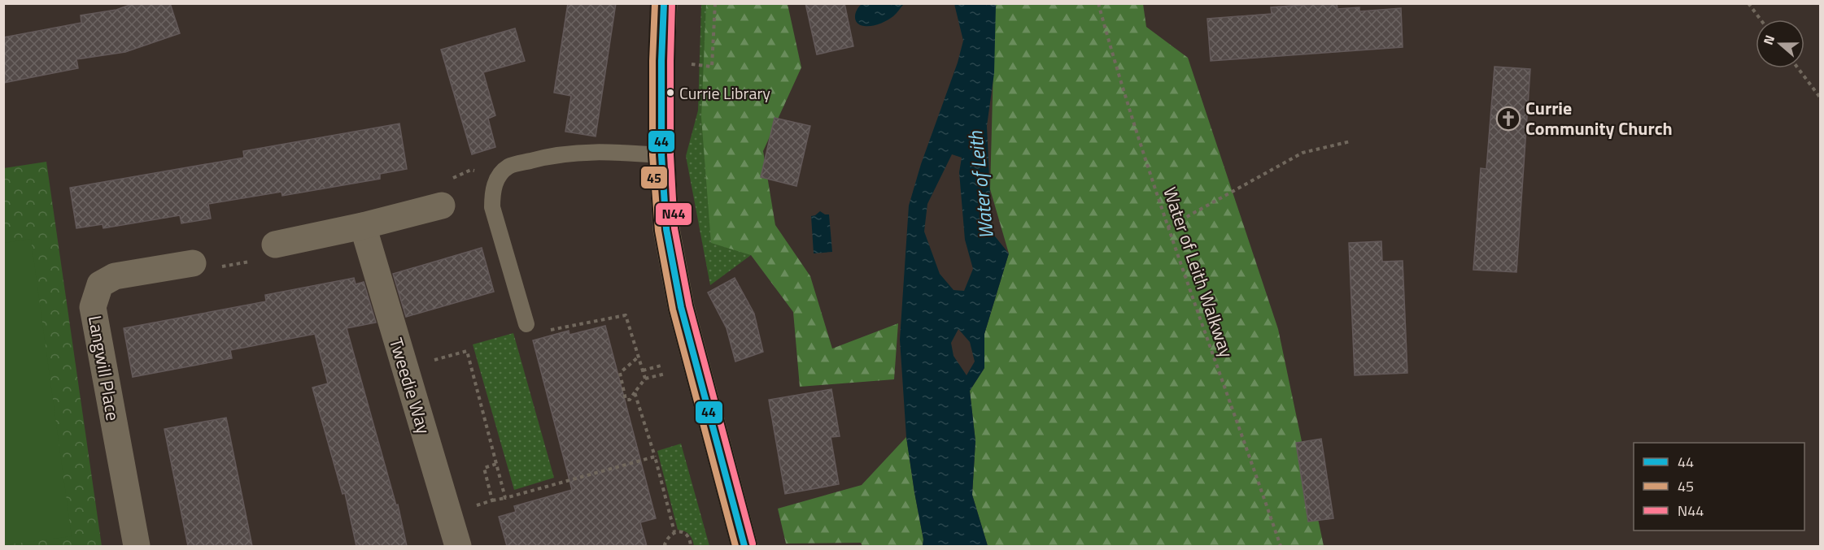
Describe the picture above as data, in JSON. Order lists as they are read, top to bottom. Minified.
{"streets":{"street":["Langwill Place","Tweedie Way"],"path":["Water of Leith Walkway"]},"water":["Water of Leith"],"places":{"other":["Currie Library"],"church":["Currie Community Church"]},"lines":["transit line 44","transit line 45","transit line N44"],"legend":["44","45","N44"],"north":"left"}
